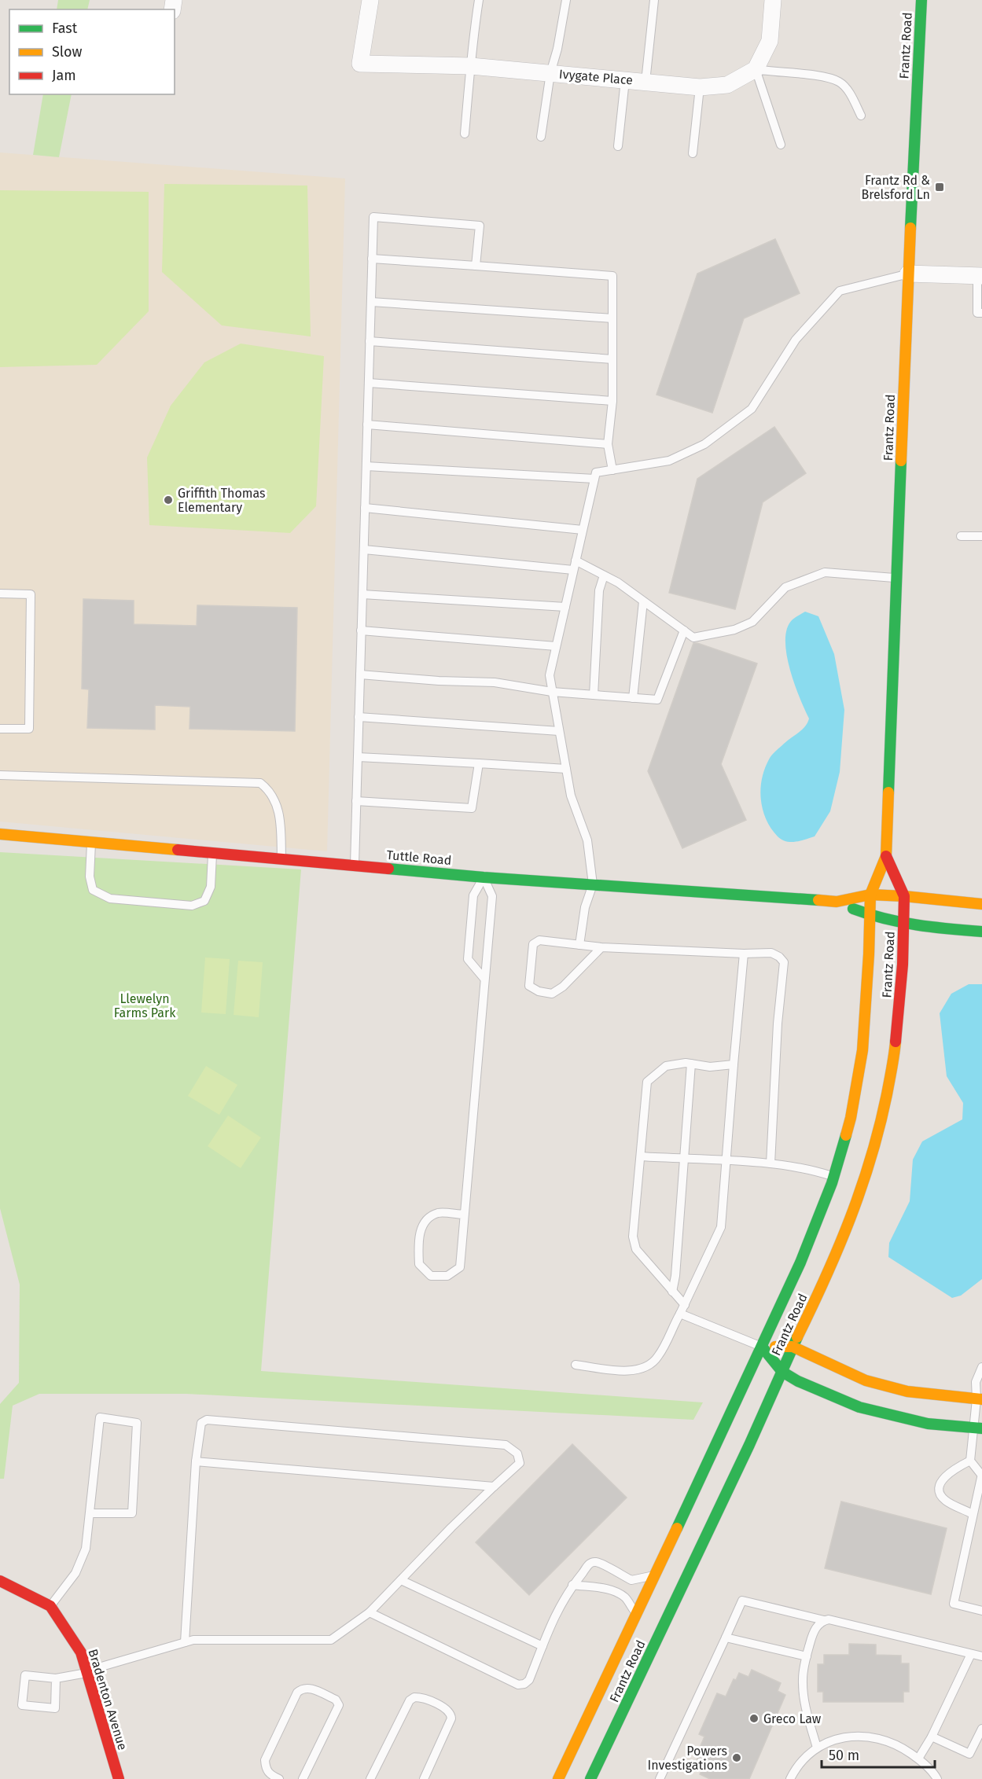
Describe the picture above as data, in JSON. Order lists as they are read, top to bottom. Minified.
{"streets":{"main road":["Frantz Road","Tuttle Road","Bradenton Avenue"],"street":["Ivygate Place"]},"parks":["Llewelyn Farms Park"],"places":{"transit":["Frantz Rd & Brelsford Ln"],"other":["Griffith Thomas Elementary","Greco Law","Powers Investigations"]},"legend":["Fast","Slow","Jam"],"scale_bar":"50 m"}
